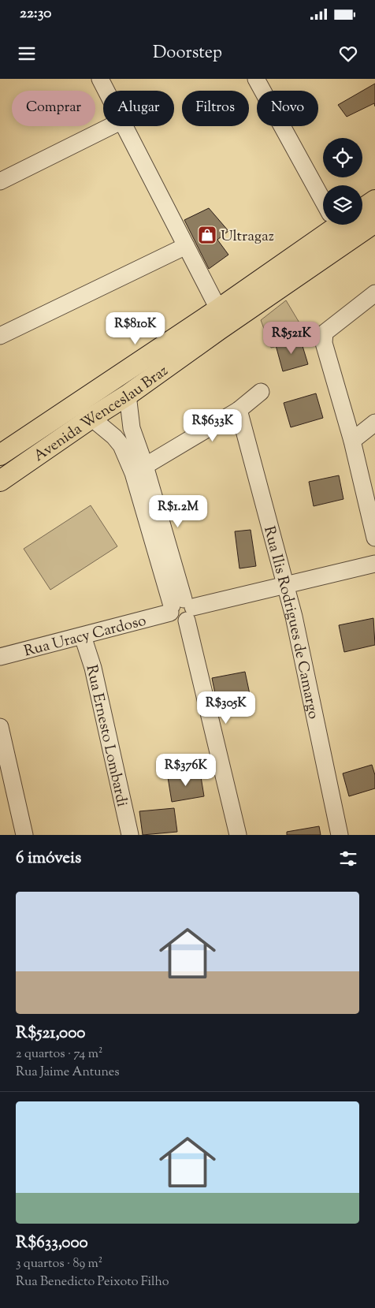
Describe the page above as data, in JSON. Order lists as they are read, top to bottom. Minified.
{"streets":{"main road":["Avenida Wenceslau Braz"],"street":["Rua Ilis Rodrigues de Camargo","Rua Uracy Cardoso","Rua Ernesto Lombardi"]},"crossings":[["Rua Ilis Rodrigues de Camargo","Rua Uracy Cardoso"],["Rua Uracy Cardoso","Rua Ernesto Lombardi"]],"places":{"shop":["Ultragaz"]},"page":{"status":"22:30","header":"Doorstep","chip":["Comprar","Alugar","Filtros","Novo"],"price":["R$810K","R$521K","R$633K","R$1.2M","R$305K","R$376K"],"heading":"6 imóveis","list":[{"name":"R$521,000","note":"2 quartos · 74 m² · Rua Jaime Antunes"},{"name":"R$633,000","note":"3 quartos · 89 m² · Rua Benedicto Peixoto Filho"}]}}
